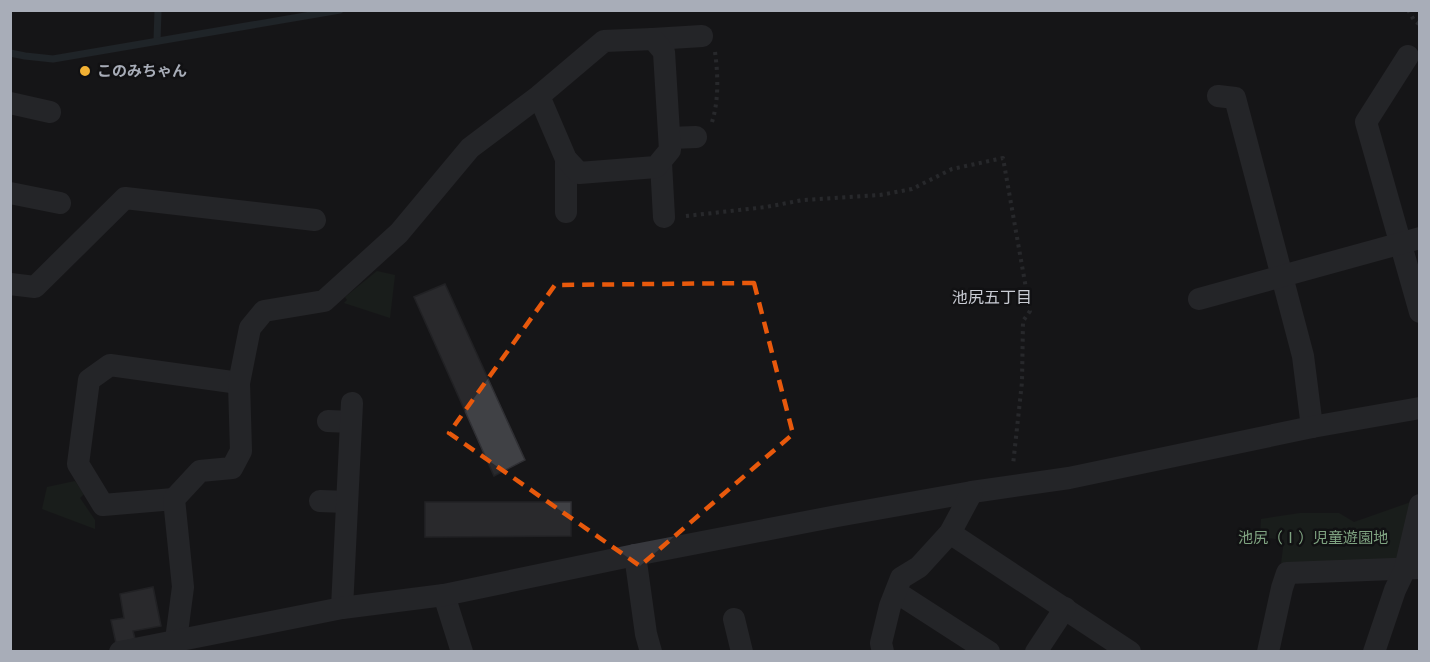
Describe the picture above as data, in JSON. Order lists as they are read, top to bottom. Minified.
{"districts":["池尻五丁目"],"parks":["池尻（Ⅰ）児童遊園地"],"places":["このみちゃん"]}
